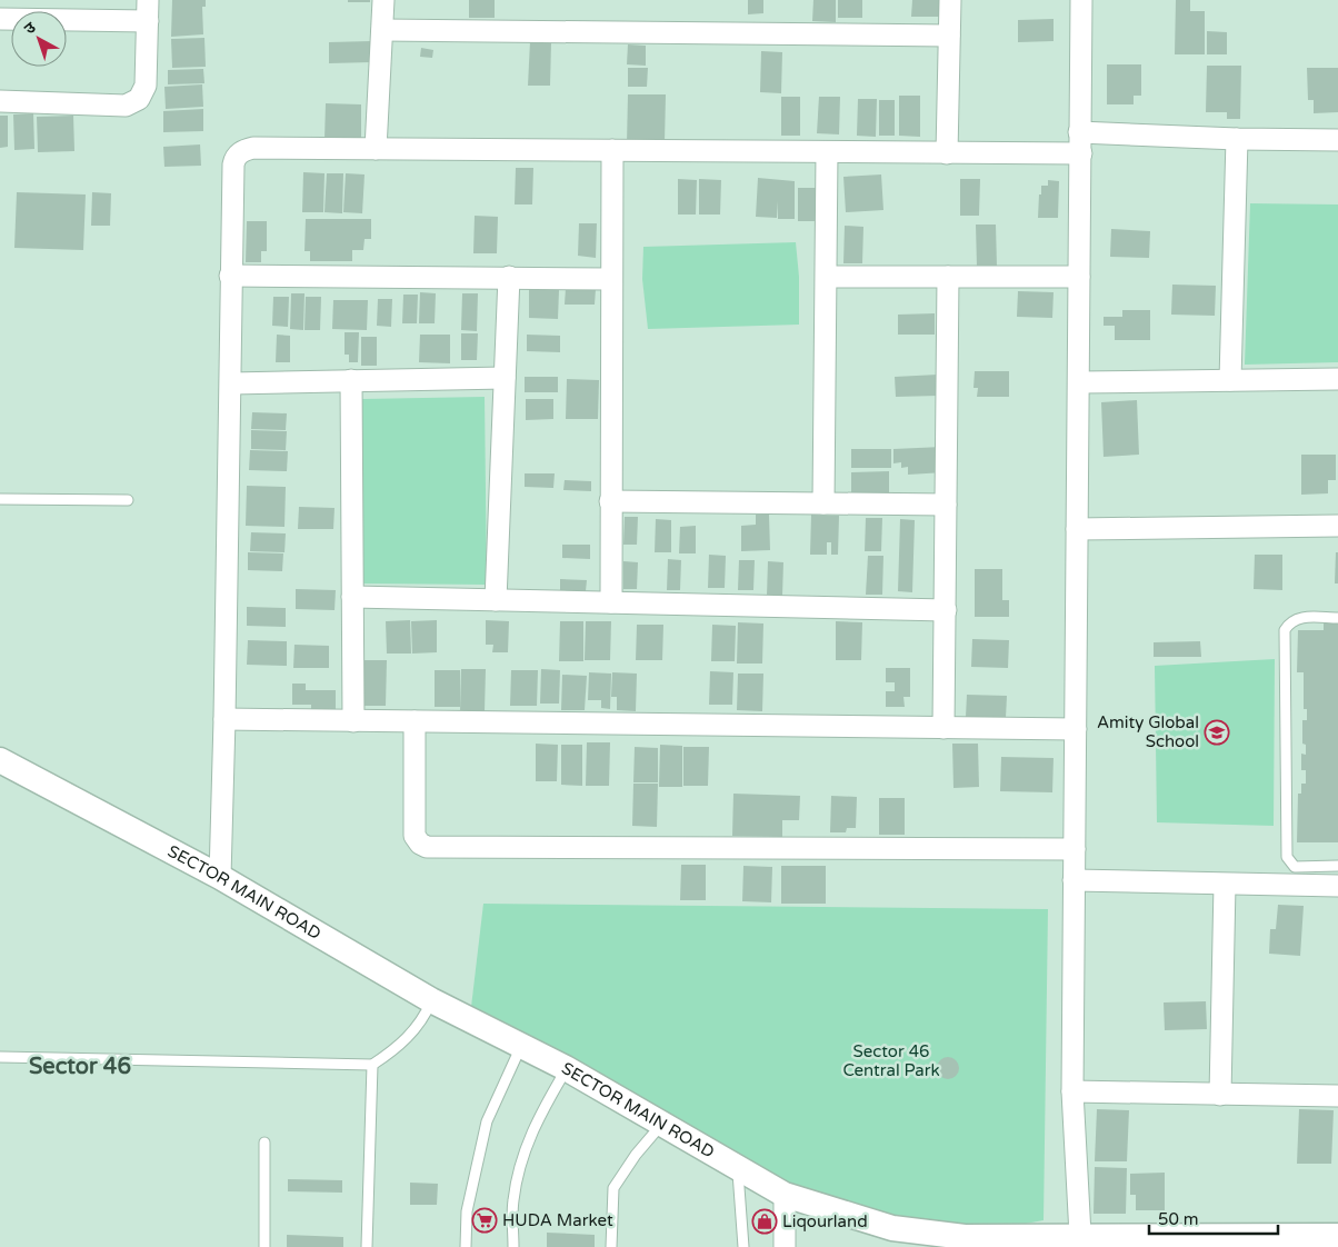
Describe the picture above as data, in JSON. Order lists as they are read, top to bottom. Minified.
{"streets":{"street":["SECTOR MAIN ROAD"]},"districts":["Sector 46"],"parks":["Sector 46 Central Park"],"places":{"school or university":["Amity Global School"],"supermarket":["HUDA Market"],"shop":["Liqourland"]},"scale_bar":"50 m","north":"top left"}
